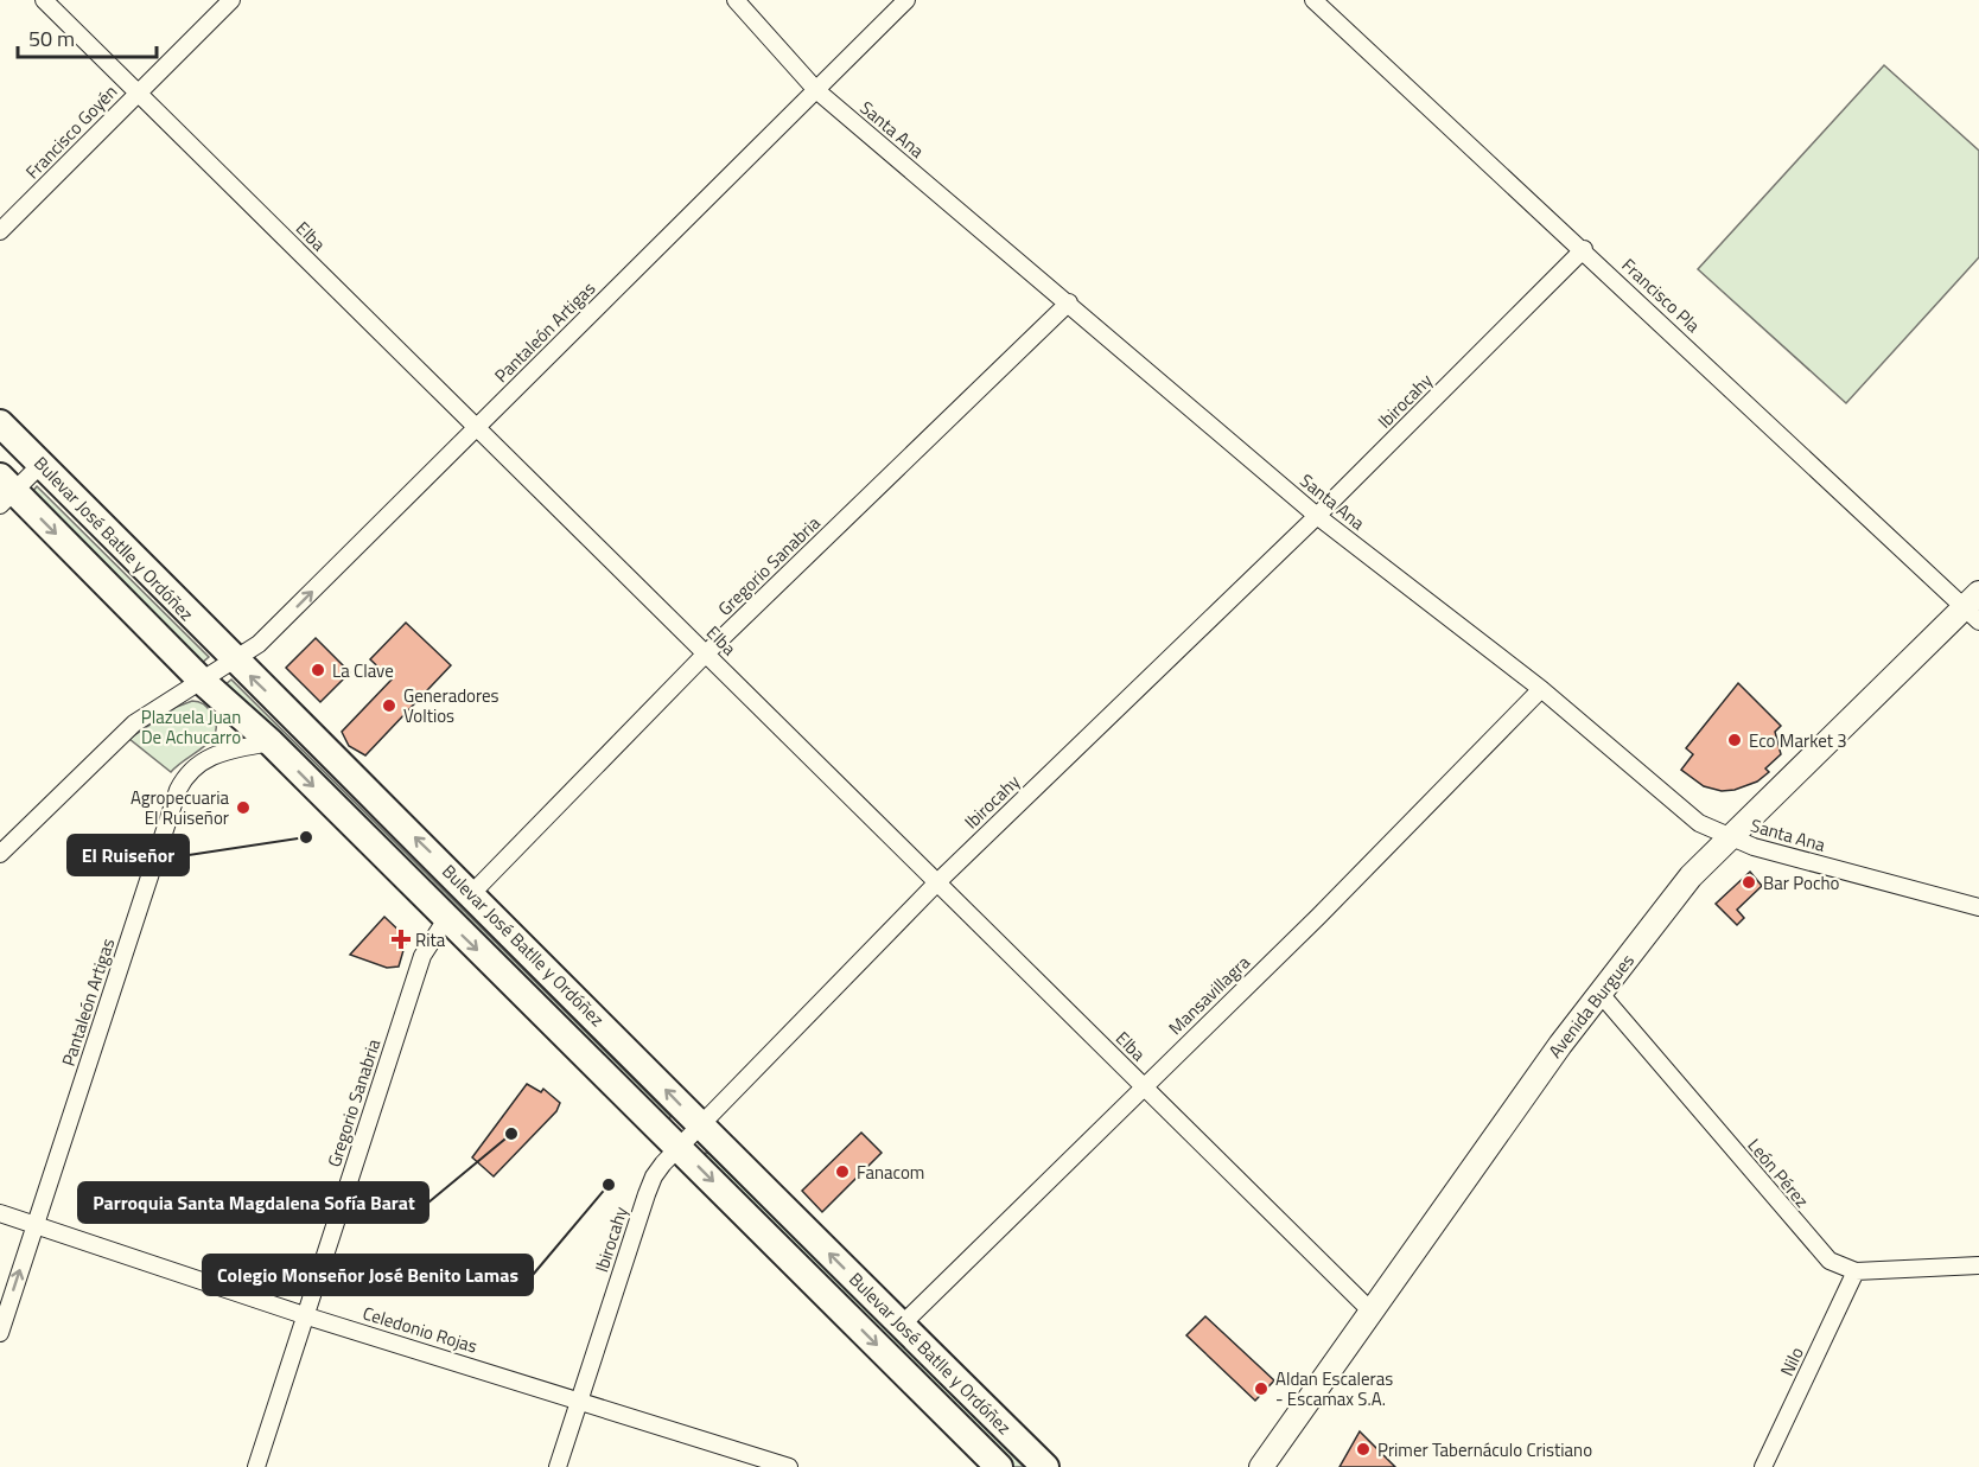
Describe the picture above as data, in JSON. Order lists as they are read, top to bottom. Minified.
{"streets":{"main road":["Bulevar José Batlle y Ordóñez"],"street":["Santa Ana","Francisco Goyén","Elba","Francisco Pla","Pantaleón Artigas","Ibirocahy","Gregorio Sanabria","Mansavillagra","Avenida Burgues","León Pérez","Celedonio Rojas","Nilo"]},"crossings":[["Santa Ana","Pantaleón Artigas"],["Santa Ana","Ibirocahy"],["Santa Ana","Gregorio Sanabria"],["Santa Ana","Mansavillagra"],["Santa Ana","Avenida Burgues"],["Francisco Goyén","Elba"],["Elba","Pantaleón Artigas"],["Elba","Ibirocahy"],["Elba","Gregorio Sanabria"],["Elba","Mansavillagra"],["Elba","Avenida Burgues"],["Francisco Pla","Ibirocahy"],["Francisco Pla","Avenida Burgues"],["Pantaleón Artigas","Bulevar José Batlle y Ordóñez"],["Pantaleón Artigas","Celedonio Rojas"],["Ibirocahy","Bulevar José Batlle y Ordóñez"],["Ibirocahy","Celedonio Rojas"],["Bulevar José Batlle y Ordóñez","Gregorio Sanabria"],["Bulevar José Batlle y Ordóñez","Mansavillagra"],["Gregorio Sanabria","Celedonio Rojas"],["Avenida Burgues","León Pérez"],["León Pérez","Nilo"]],"parks":["Plazuela Juan De Achucarro"],"places":{"other":["La Clave","Generadores Voltios","Eco Market 3","Agropecuaria El Ruiseñor","El Ruiseñor","Bar Pocho","Parroquia Santa Magdalena Sofía Barat","Fanacom","Colegio Monseñor José Benito Lamas","Aldan Escaleras - Escamax S.A.","Primer Tabernáculo Cristiano"],"health":["Rita"]},"scale_bar":"50 m"}
